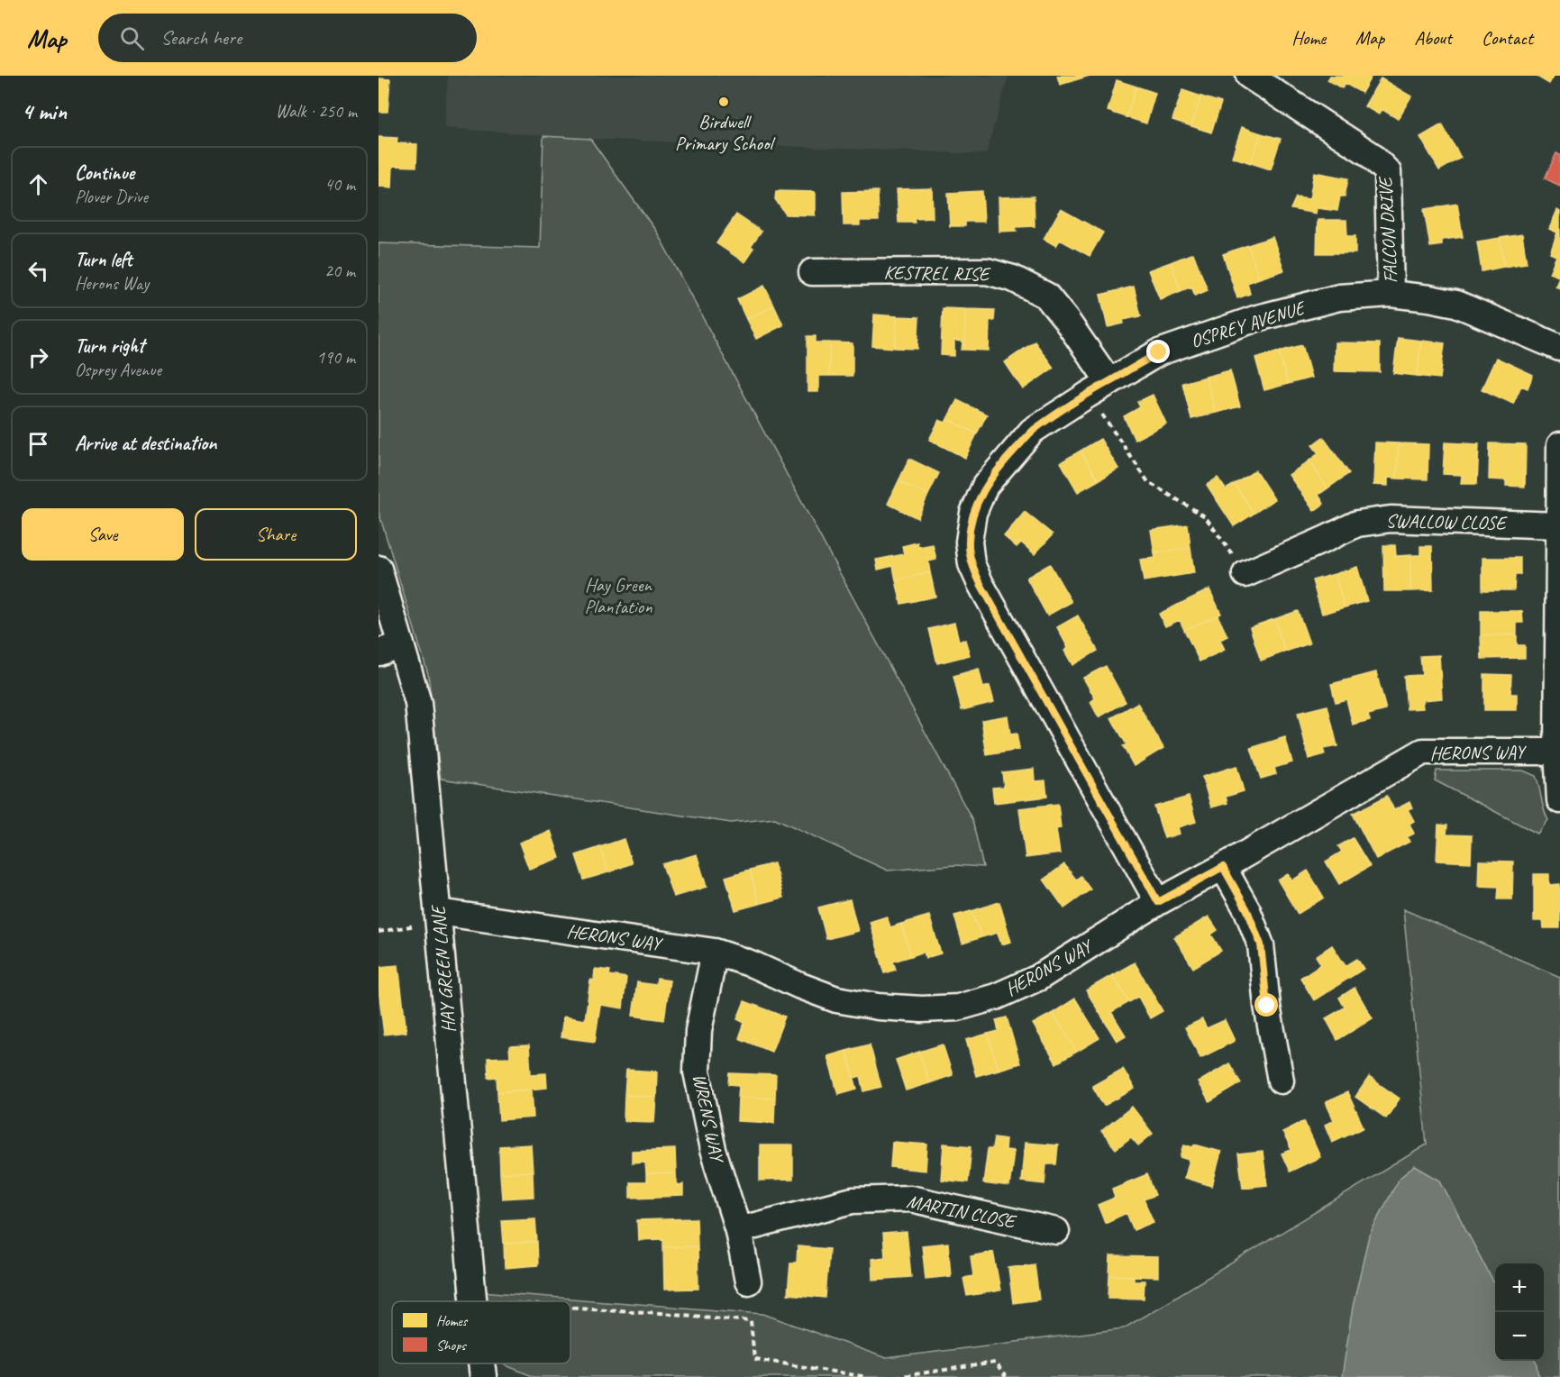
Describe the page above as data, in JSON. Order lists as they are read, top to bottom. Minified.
{"streets":{"street":["FALCON DRIVE","KESTREL RISE","OSPREY AVENUE","SWALLOW CLOSE","HERONS WAY","HAY GREEN LANE","WRENS WAY","MARTIN CLOSE"]},"crossings":[["FALCON DRIVE","OSPREY AVENUE"],["KESTREL RISE","OSPREY AVENUE"],["OSPREY AVENUE","HERONS WAY"],["HERONS WAY","HAY GREEN LANE"],["HERONS WAY","WRENS WAY"],["WRENS WAY","MARTIN CLOSE"]],"parks":["Hay Green Plantation"],"places":["Birdwell Primary School"],"legend":["Homes","Shops"],"page":{"header":"Map","search":"Search here","nav":["Home","Map","About","Contact"],"heading":["4 min","Walk · 250 m"],"list":[["Continue","Plover Drive","40 m"],["Turn left","Herons Way","20 m"],["Turn right","Osprey Avenue","190 m"],"Arrive at destination"],"buttons":["Save","Share"],"map_buttons":["+","−"]}}
